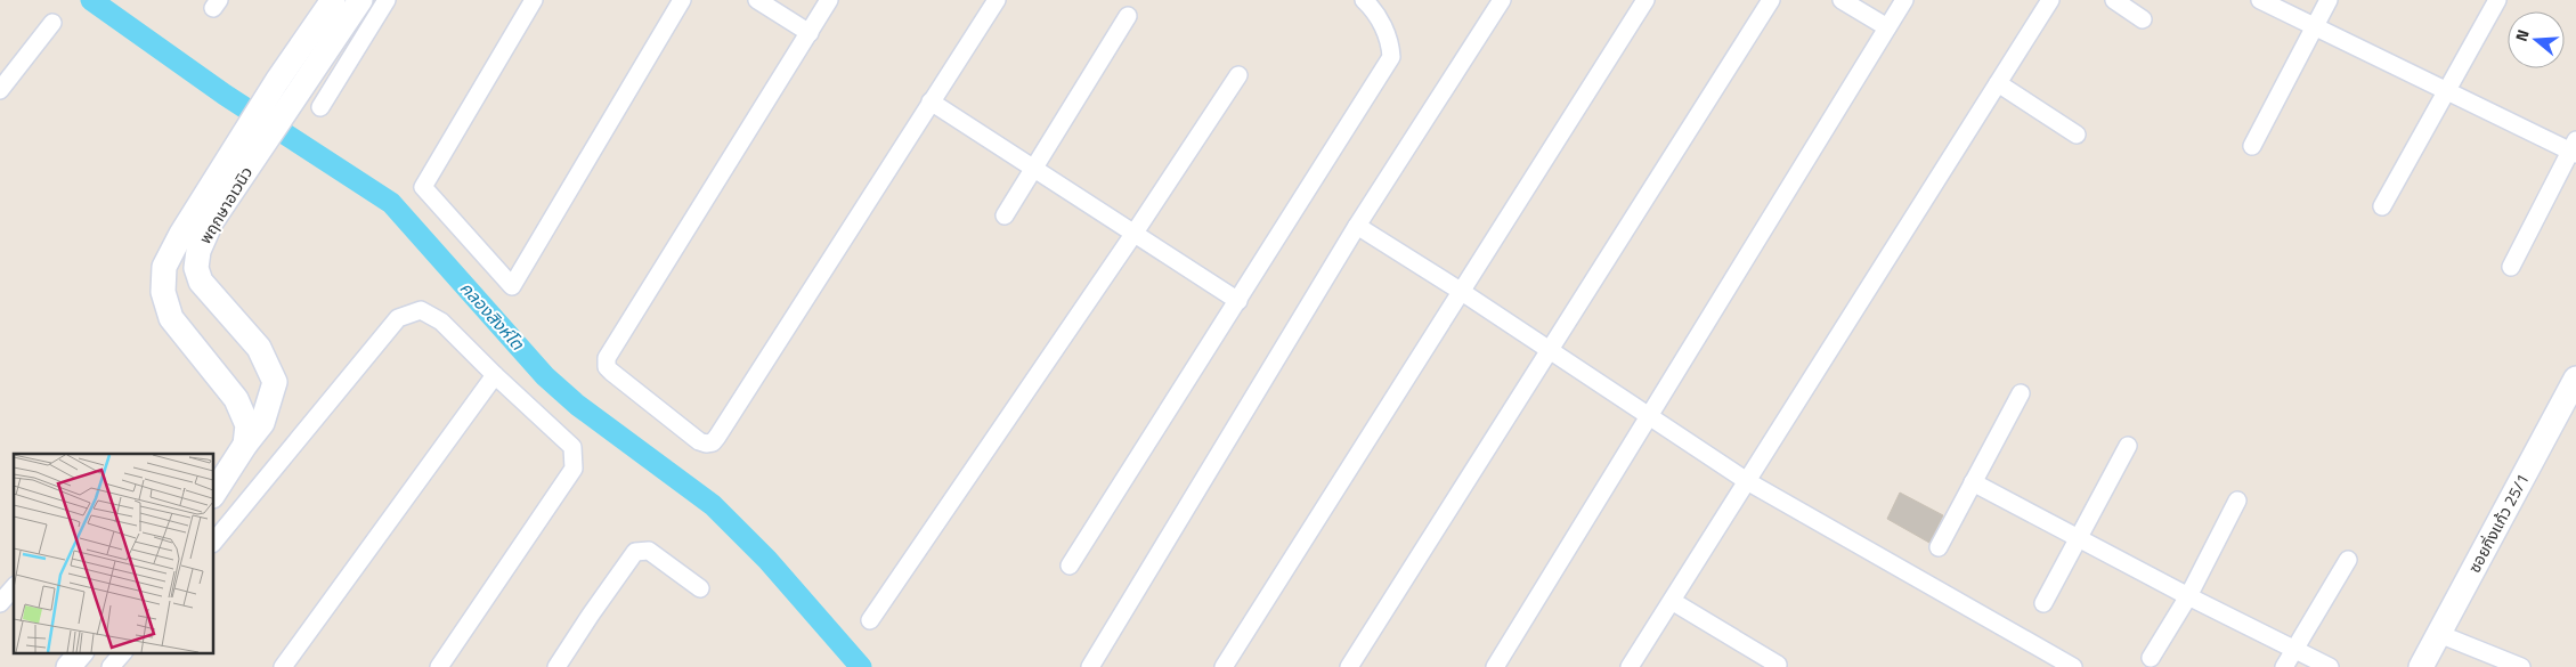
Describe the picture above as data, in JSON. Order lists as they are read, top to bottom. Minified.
{"streets":{"street":["พฤกษาอเวนิว","ซอยกิ่งแก้ว 25/1"]},"water":["คลองสิงห์โต"],"north":"left"}
